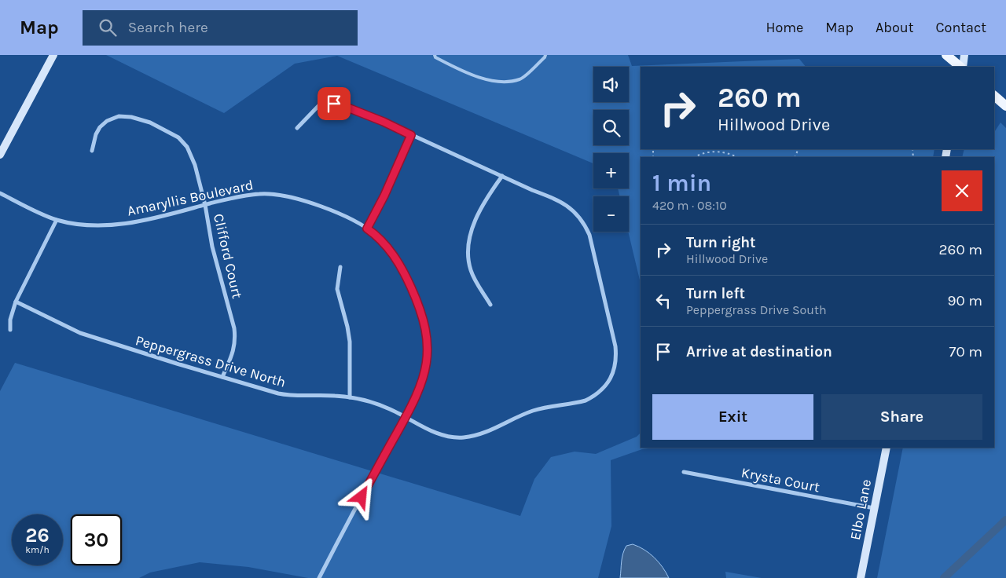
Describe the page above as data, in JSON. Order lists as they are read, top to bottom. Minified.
{"streets":{"street":["Amaryllis Boulevard","Clifford Court","Peppergrass Drive North","Krysta Court","Elbo Lane"]},"crossings":[["Amaryllis Boulevard","Clifford Court"],["Amaryllis Boulevard","Peppergrass Drive North"],["Clifford Court","Peppergrass Drive North"],["Krysta Court","Elbo Lane"]],"page":{"header":"Map","search":"Search here","nav":["Home","Map","About","Contact"],"map_buttons":["+","−"],"turn":["260 m","Hillwood Drive"],"heading":["1 min","420 m · 08:10"],"list":[{"name":"Turn right","note":"Hillwood Drive","value":"260 m"},{"name":"Turn left","note":"Peppergrass Drive South","value":"90 m"},{"name":"Arrive at destination","value":"70 m"}],"buttons":["Exit","Share"],"speed":"26 km/h","limit":"30"}}
